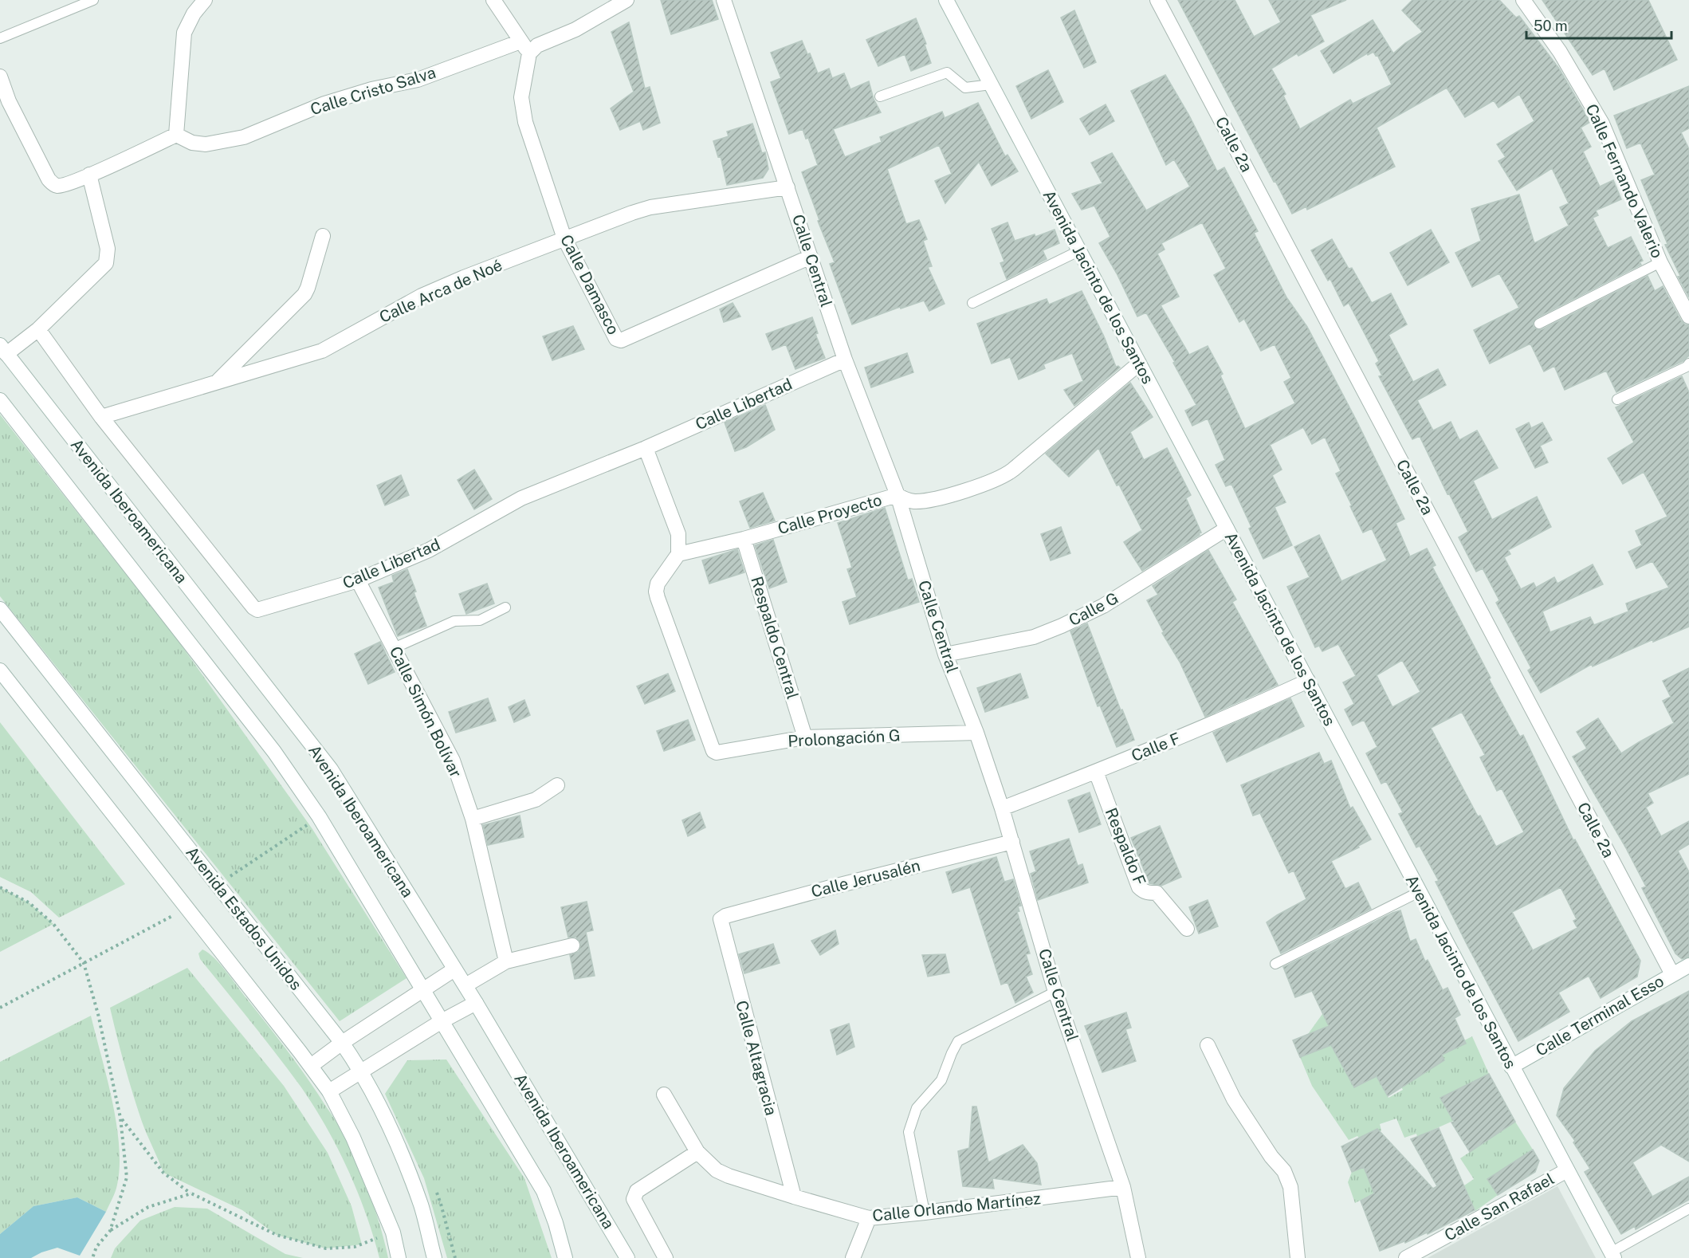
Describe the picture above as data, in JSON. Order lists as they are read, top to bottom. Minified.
{"streets":{"street":["Calle Cristo Salva","Calle 2a","Calle Fernando Valerio","Calle Central","Calle Damasco","Avenida Jacinto de los Santos","Calle Arca de Noé","Calle Libertad","Avenida Iberoamericana","Calle Proyecto","Calle G","Respaldo Central","Calle Simón Bolívar","Prolongación G","Calle F","Respaldo F","Calle Jerusalén","Avenida Estados Unidos","Calle Terminal Esso","Calle Altagracia","Calle Orlando Martínez","Calle San Rafael"]},"crossings":[["Calle 2a","Calle Terminal Esso"],["Calle Central","Calle Damasco"],["Calle Central","Calle Arca de Noé"],["Calle Central","Calle Libertad"],["Calle Central","Calle Proyecto"],["Calle Central","Calle G"],["Calle Central","Prolongación G"],["Calle Central","Calle F"],["Calle Central","Calle Jerusalén"],["Calle Central","Calle Orlando Martínez"],["Calle Damasco","Calle Arca de Noé"],["Avenida Jacinto de los Santos","Calle Proyecto"],["Avenida Jacinto de los Santos","Calle G"],["Avenida Jacinto de los Santos","Calle F"],["Avenida Jacinto de los Santos","Calle Terminal Esso"],["Avenida Jacinto de los Santos","Calle San Rafael"],["Calle Arca de Noé","Calle Libertad"],["Calle Libertad","Calle Simón Bolívar"],["Calle Proyecto","Respaldo Central"],["Calle Proyecto","Prolongación G"],["Respaldo Central","Prolongación G"],["Calle F","Respaldo F"],["Calle Jerusalén","Calle Altagracia"],["Calle Altagracia","Calle Orlando Martínez"]],"scale_bar":"50 m"}
